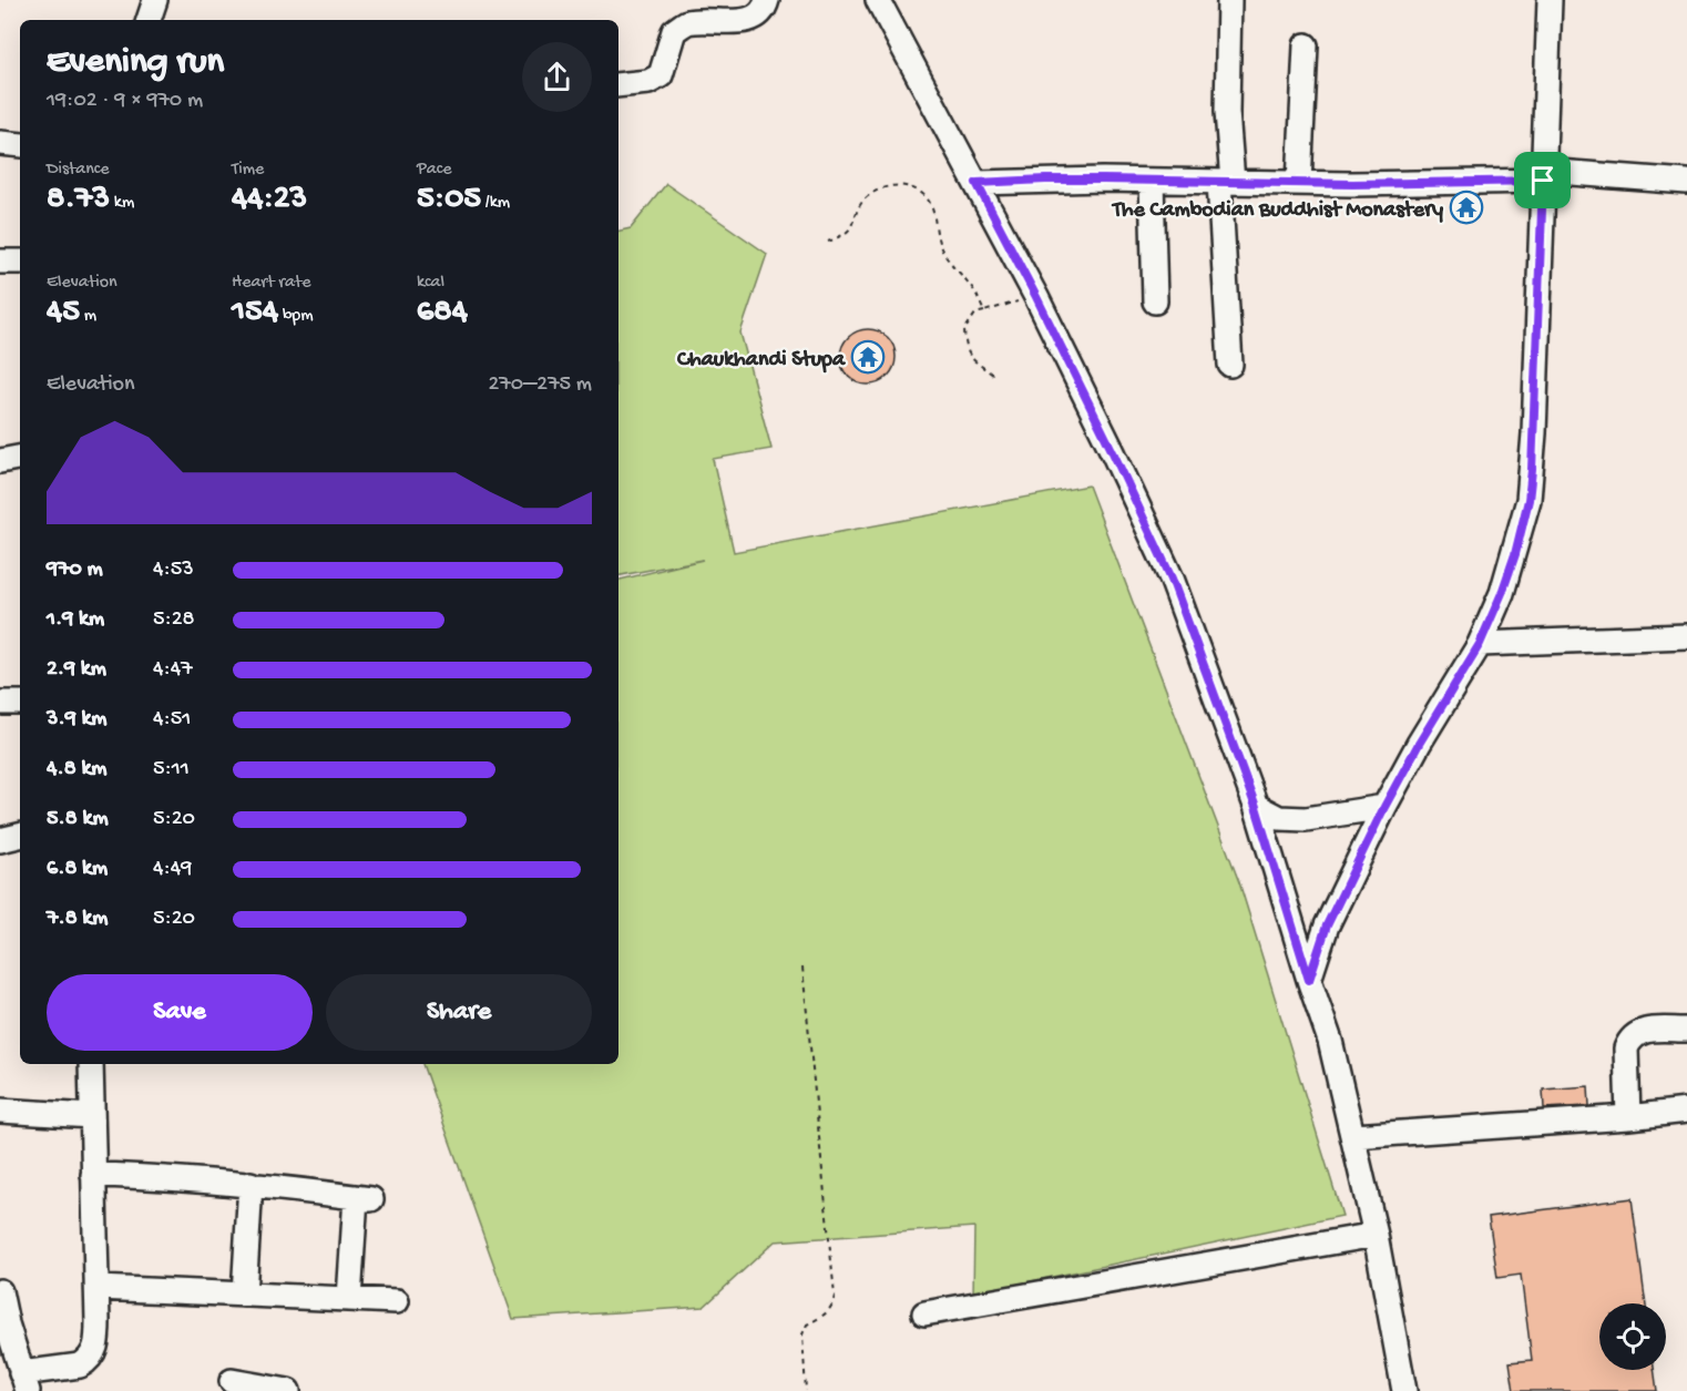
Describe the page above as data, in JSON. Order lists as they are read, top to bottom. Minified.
{"places":{"temple":["The Cambodian Buddhist Monastery","Chaukhandi Stupa"]},"page":{"heading":["Evening run","19:02 · 9 × 970 m"],"stats":[["Distance","8.73 km"],["Time","44:23"],["Pace","5:05 /km"],["Elevation","45 m"],["Heart rate","154 bpm"],["kcal","684"]],"chart":["Elevation","270–275 m"],"list":[{"name":"970 m","note":"4:53"},{"name":"1.9 km","note":"5:28"},{"name":"2.9 km","note":"4:47"},{"name":"3.9 km","note":"4:51"},{"name":"4.8 km","note":"5:11"},{"name":"5.8 km","note":"5:20"},{"name":"6.8 km","note":"4:49"},{"name":"7.8 km","note":"5:20"}],"buttons":["Save","Share"]}}
